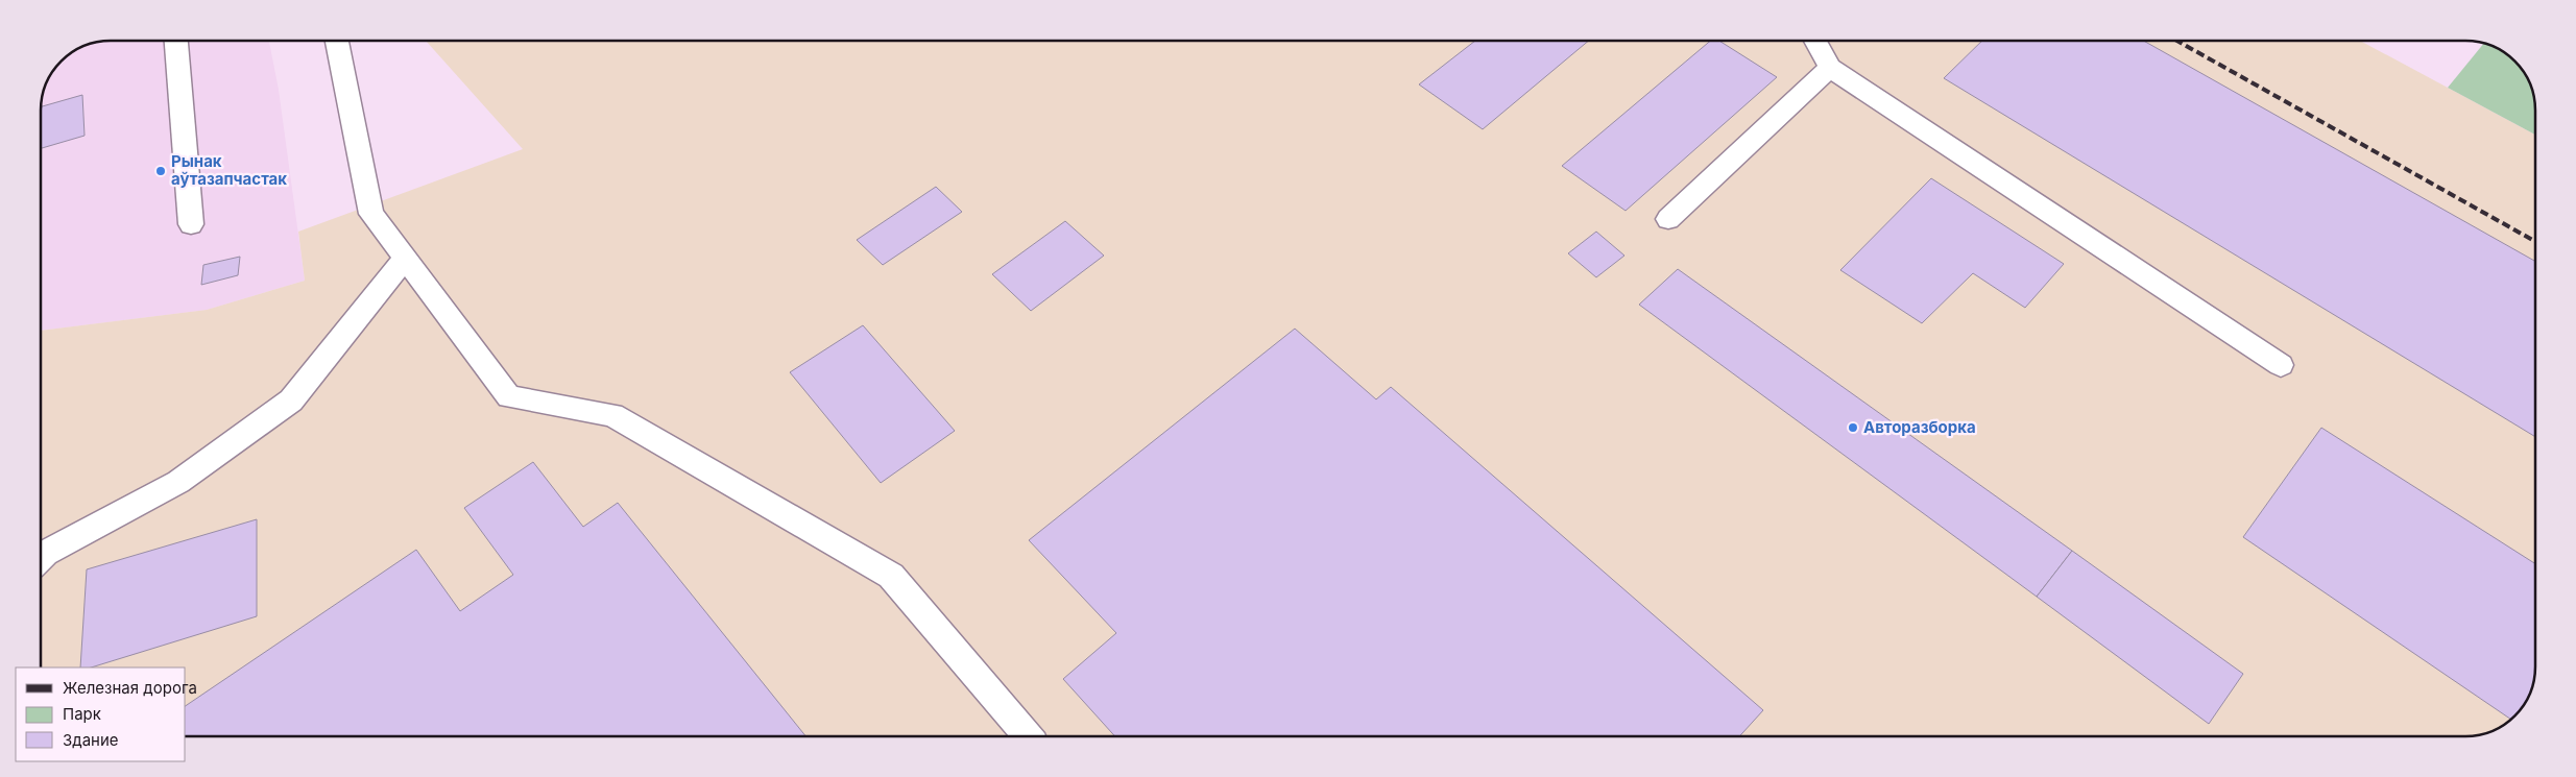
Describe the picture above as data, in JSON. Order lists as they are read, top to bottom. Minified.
{"places":["Рынак аўтазапчастак","Авторазборка"],"legend":["Железная дорога","Парк","Здание"]}
